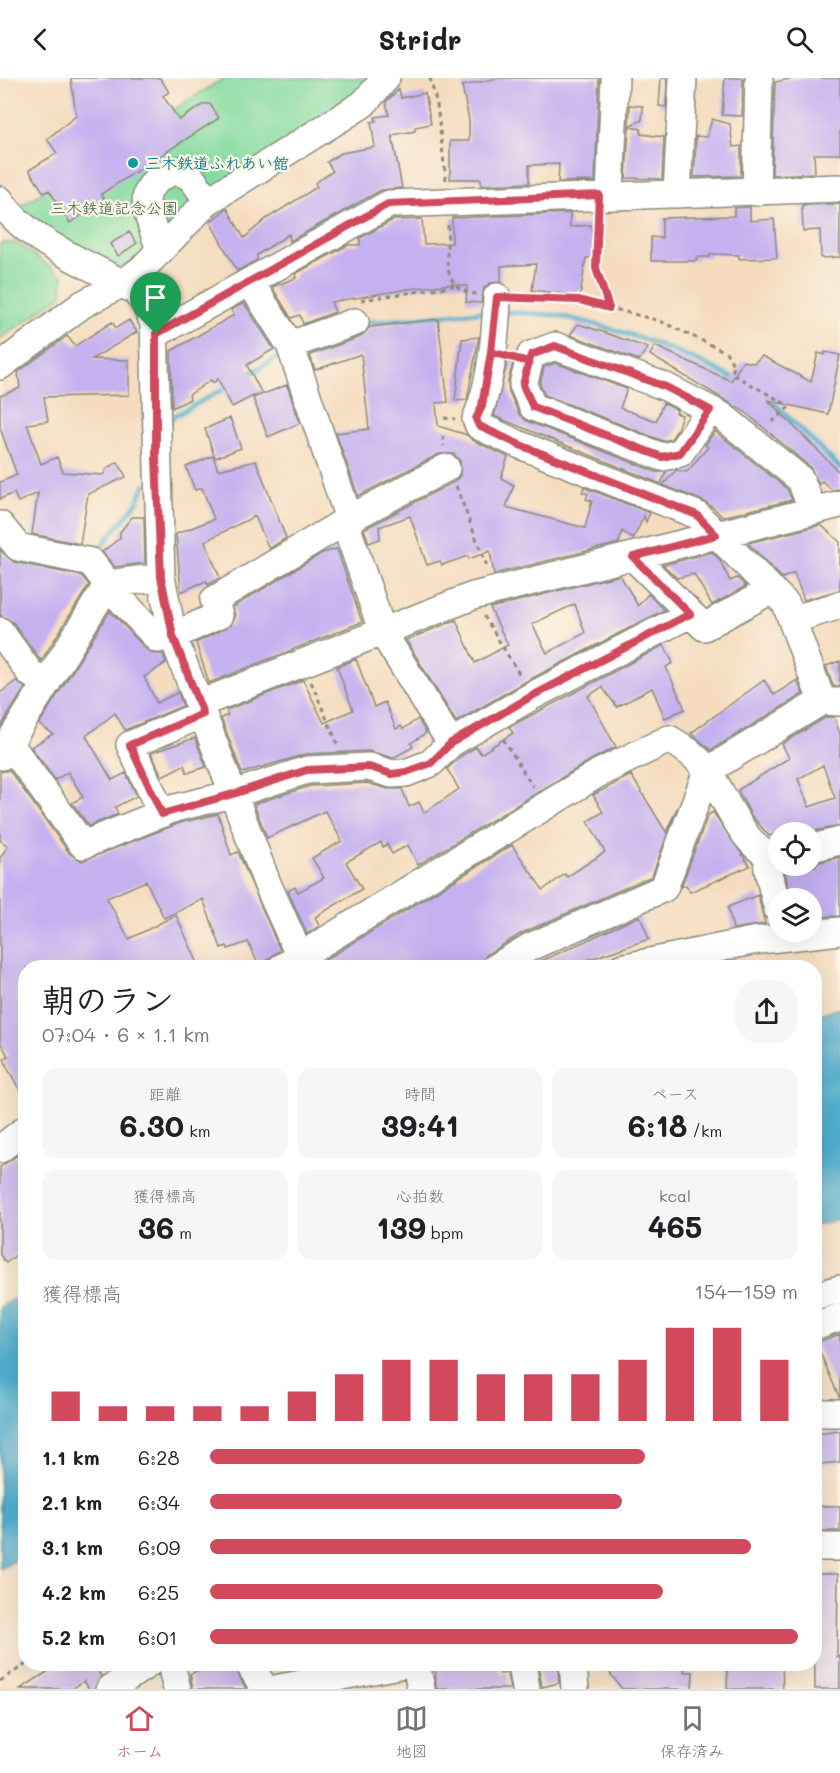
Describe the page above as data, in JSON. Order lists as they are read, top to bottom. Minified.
{"parks":["三木鉄道記念公園"],"places":["三木鉄道ふれあい館"],"page":{"header":"Stridr","heading":["朝のラン","07:04 · 6 × 1.1 km"],"stats":[["距離","6.30 km"],["時間","39:41"],["ペース","6:18 /km"],["獲得標高","36 m"],["心拍数","139 bpm"],["kcal","465"]],"chart":["獲得標高","154–159 m"],"list":[{"name":"1.1 km","note":"6:28"},{"name":"2.1 km","note":"6:34"},{"name":"3.1 km","note":"6:09"},{"name":"4.2 km","note":"6:25"},{"name":"5.2 km","note":"6:01"}],"tabs":["ホーム","地図","保存済み"]}}
